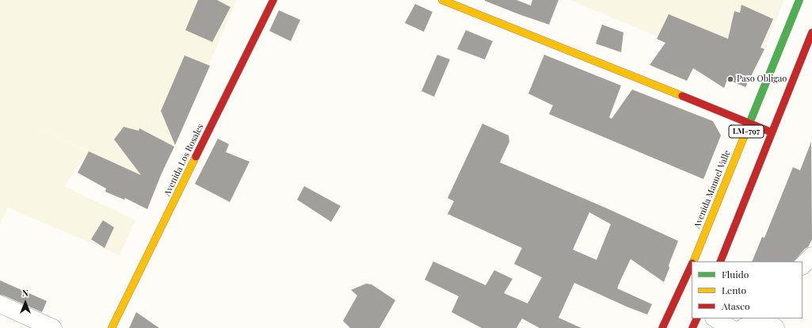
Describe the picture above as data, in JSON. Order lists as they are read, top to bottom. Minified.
{"streets":{"street":["LM-797","Avenida Los Rosales","Avenida Manuel Valle"]},"places":["Paso Obligao"],"legend":["Fluido","Lento","Atasco"],"north":"top"}
